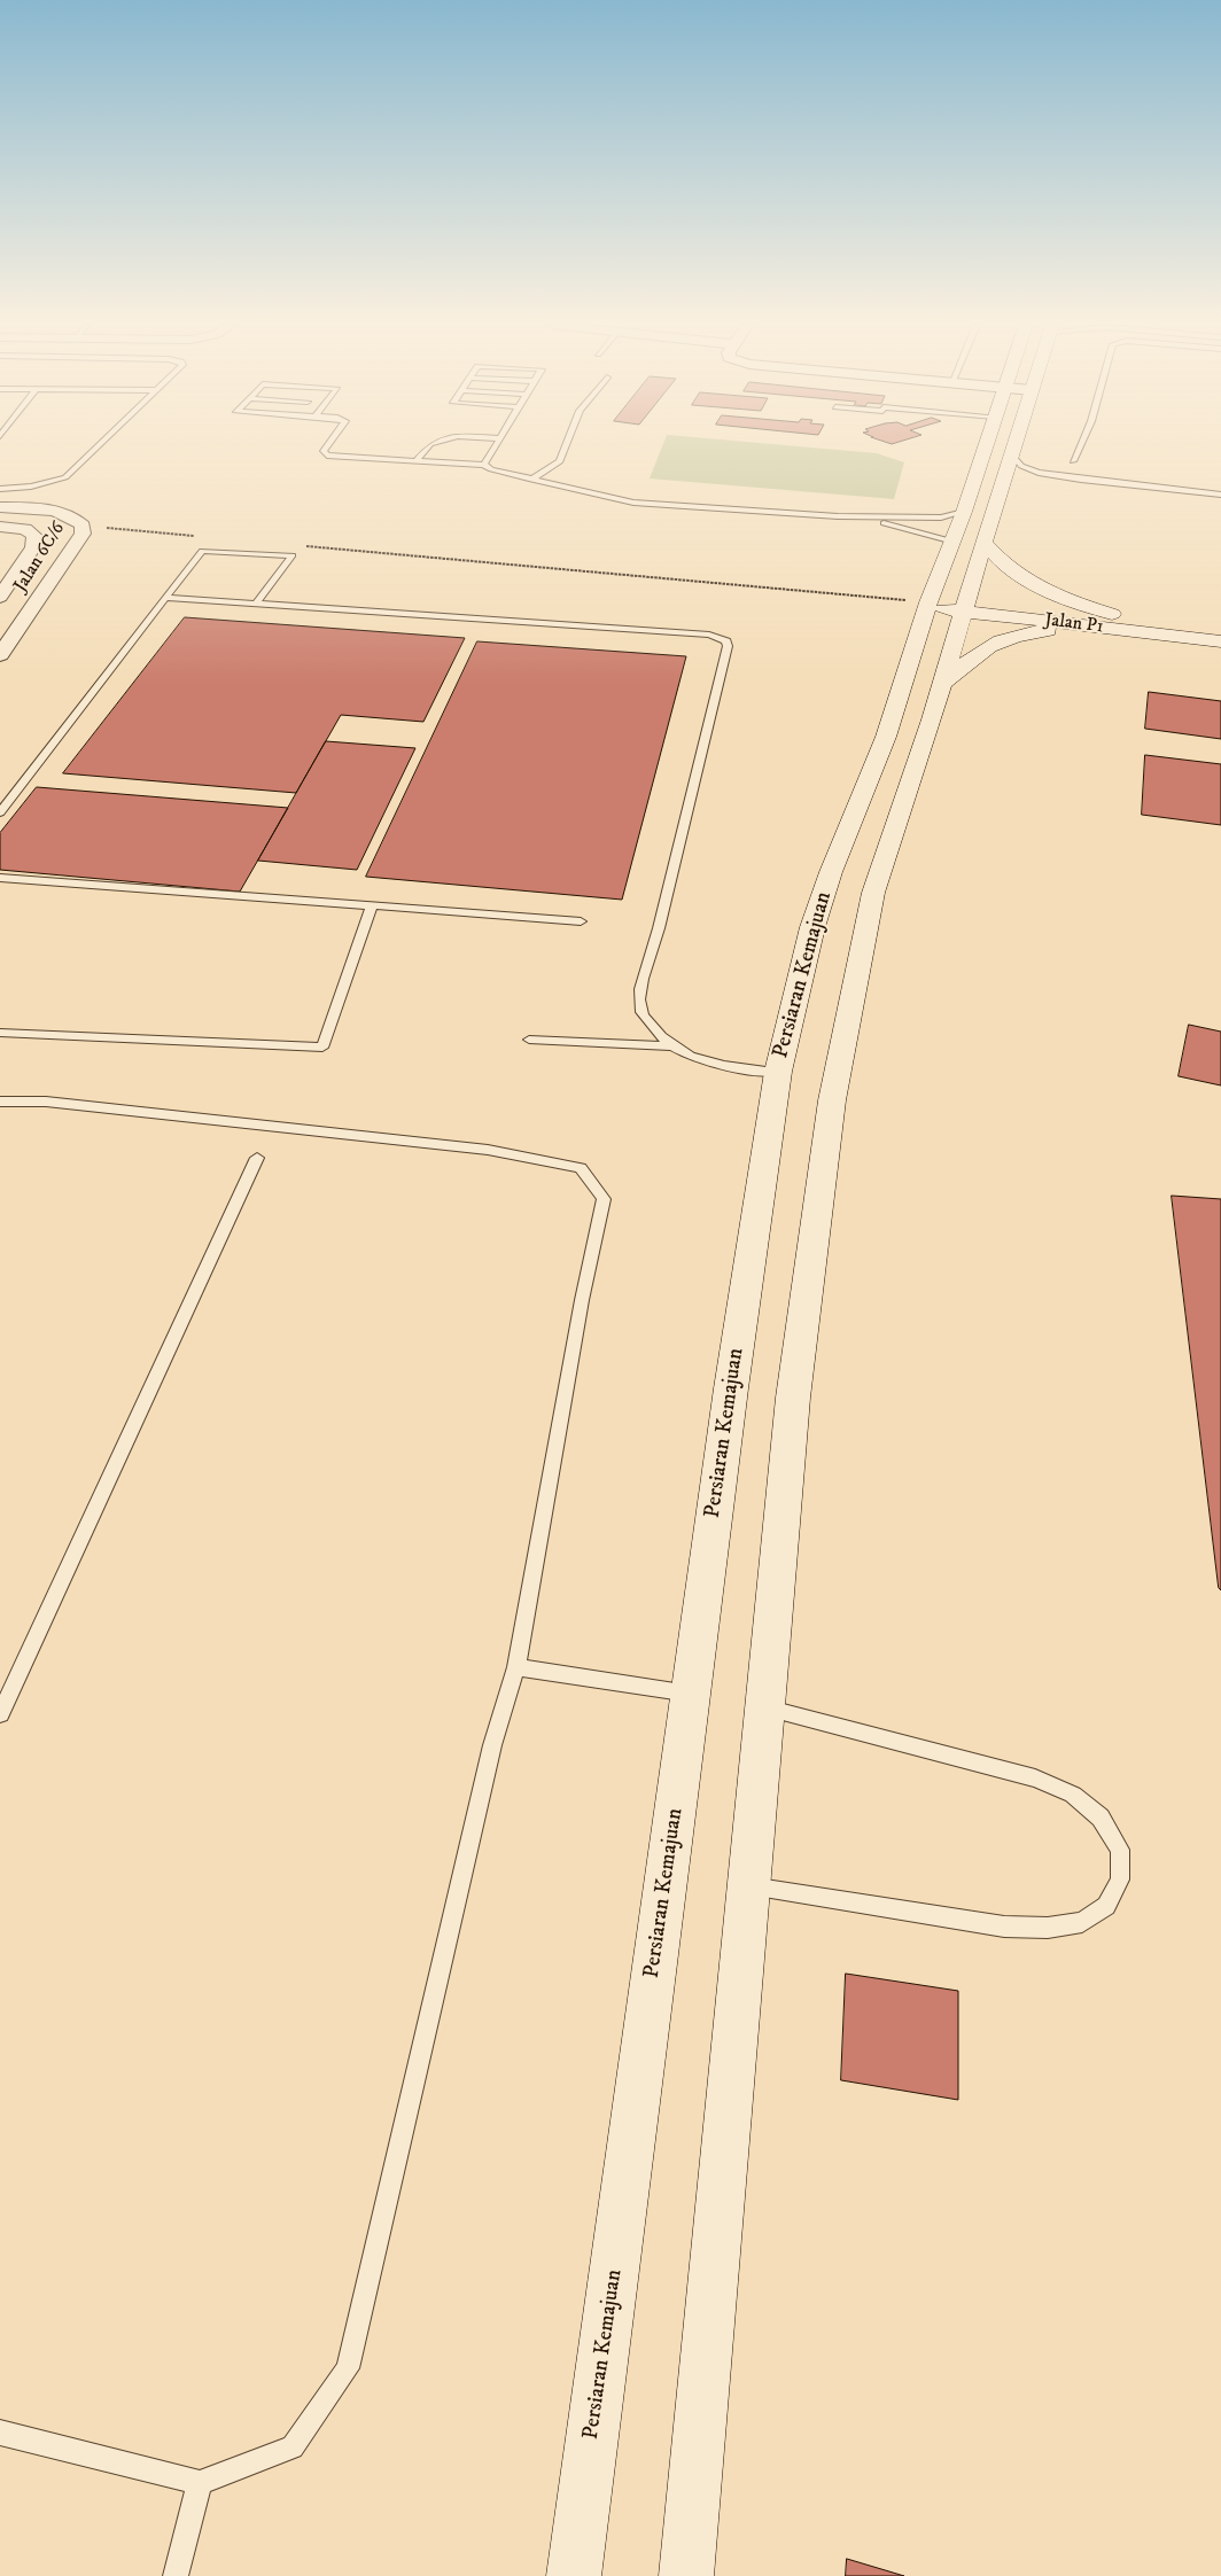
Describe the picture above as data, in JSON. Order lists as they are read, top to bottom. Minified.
{"streets":{"main road":["Jalan P1","Persiaran Kemajuan"],"street":["Jalan 6C/6"]},"crossings":[["Jalan P1","Persiaran Kemajuan"]]}
